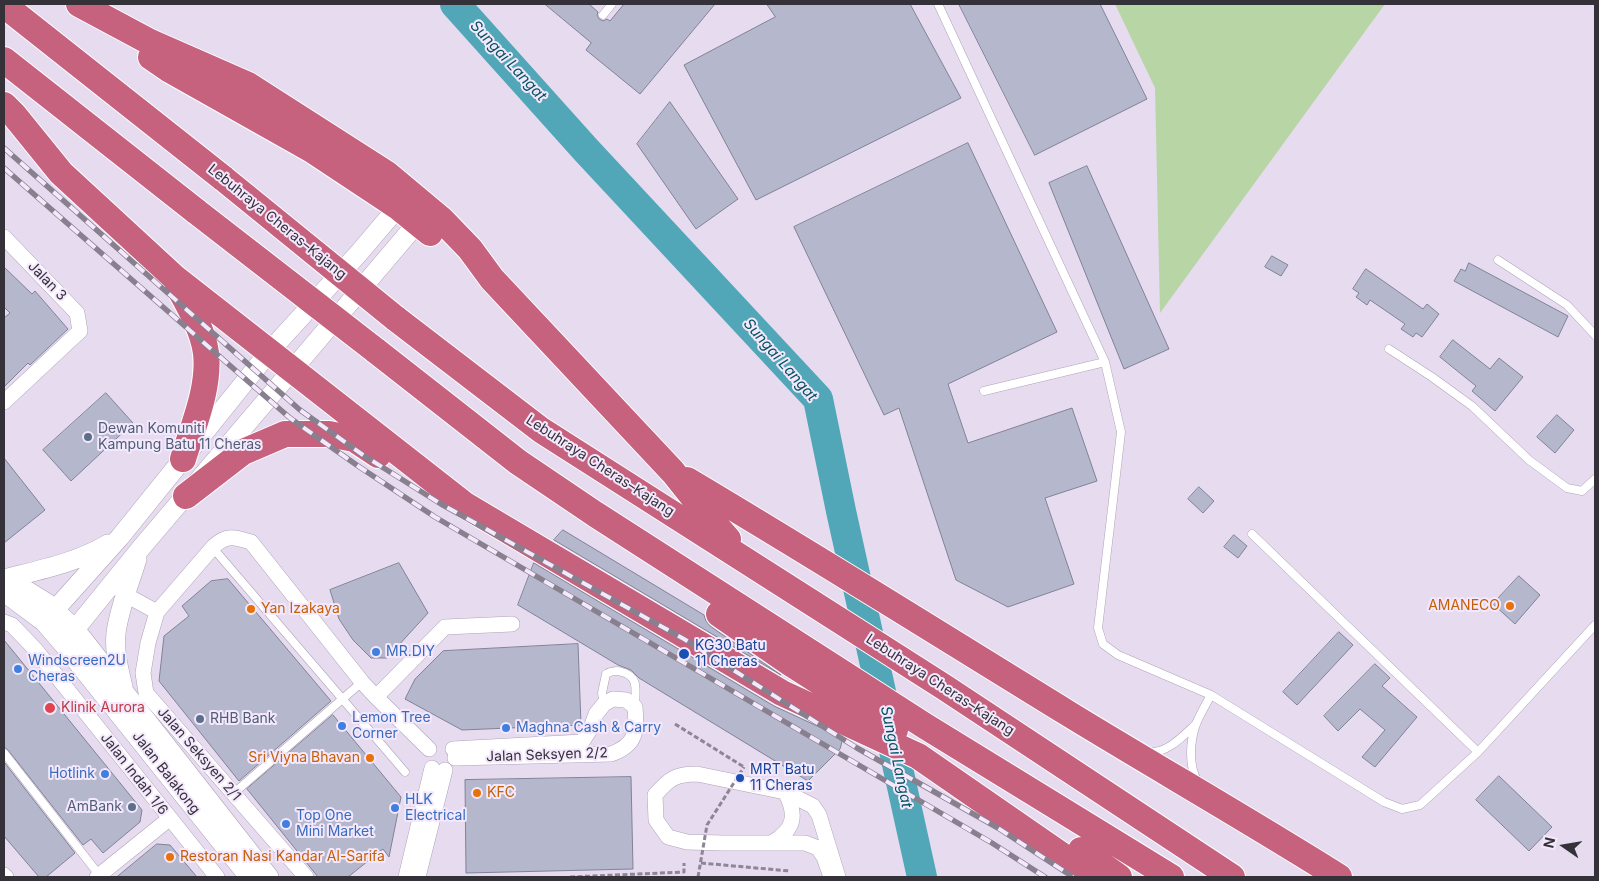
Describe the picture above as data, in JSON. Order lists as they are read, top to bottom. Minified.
{"streets":{"highway":["Lebuhraya Cheras–Kajang"],"street":["Jalan 3","Jalan Seksyen 2/1","Jalan Seksyen 2/2","Jalan Balakong","Jalan Indah 1/6"]},"water":["Sungai Langat"],"places":["Dewan Komuniti Kampung Batu 11 Cheras","AMANECO","Yan Izakaya","MR.DIY","KG30 Batu 11 Cheras","Windscreen2U Cheras","Klinik Aurora","RHB Bank","Lemon Tree Corner","Maghna Cash & Carry","Sri Viyna Bhavan","Hotlink","MRT Batu 11 Cheras","KFC","AmBank","HLK Electrical","Top One Mini Market","Restoran Nasi Kandar Al-Sarifa"],"north":"left"}
